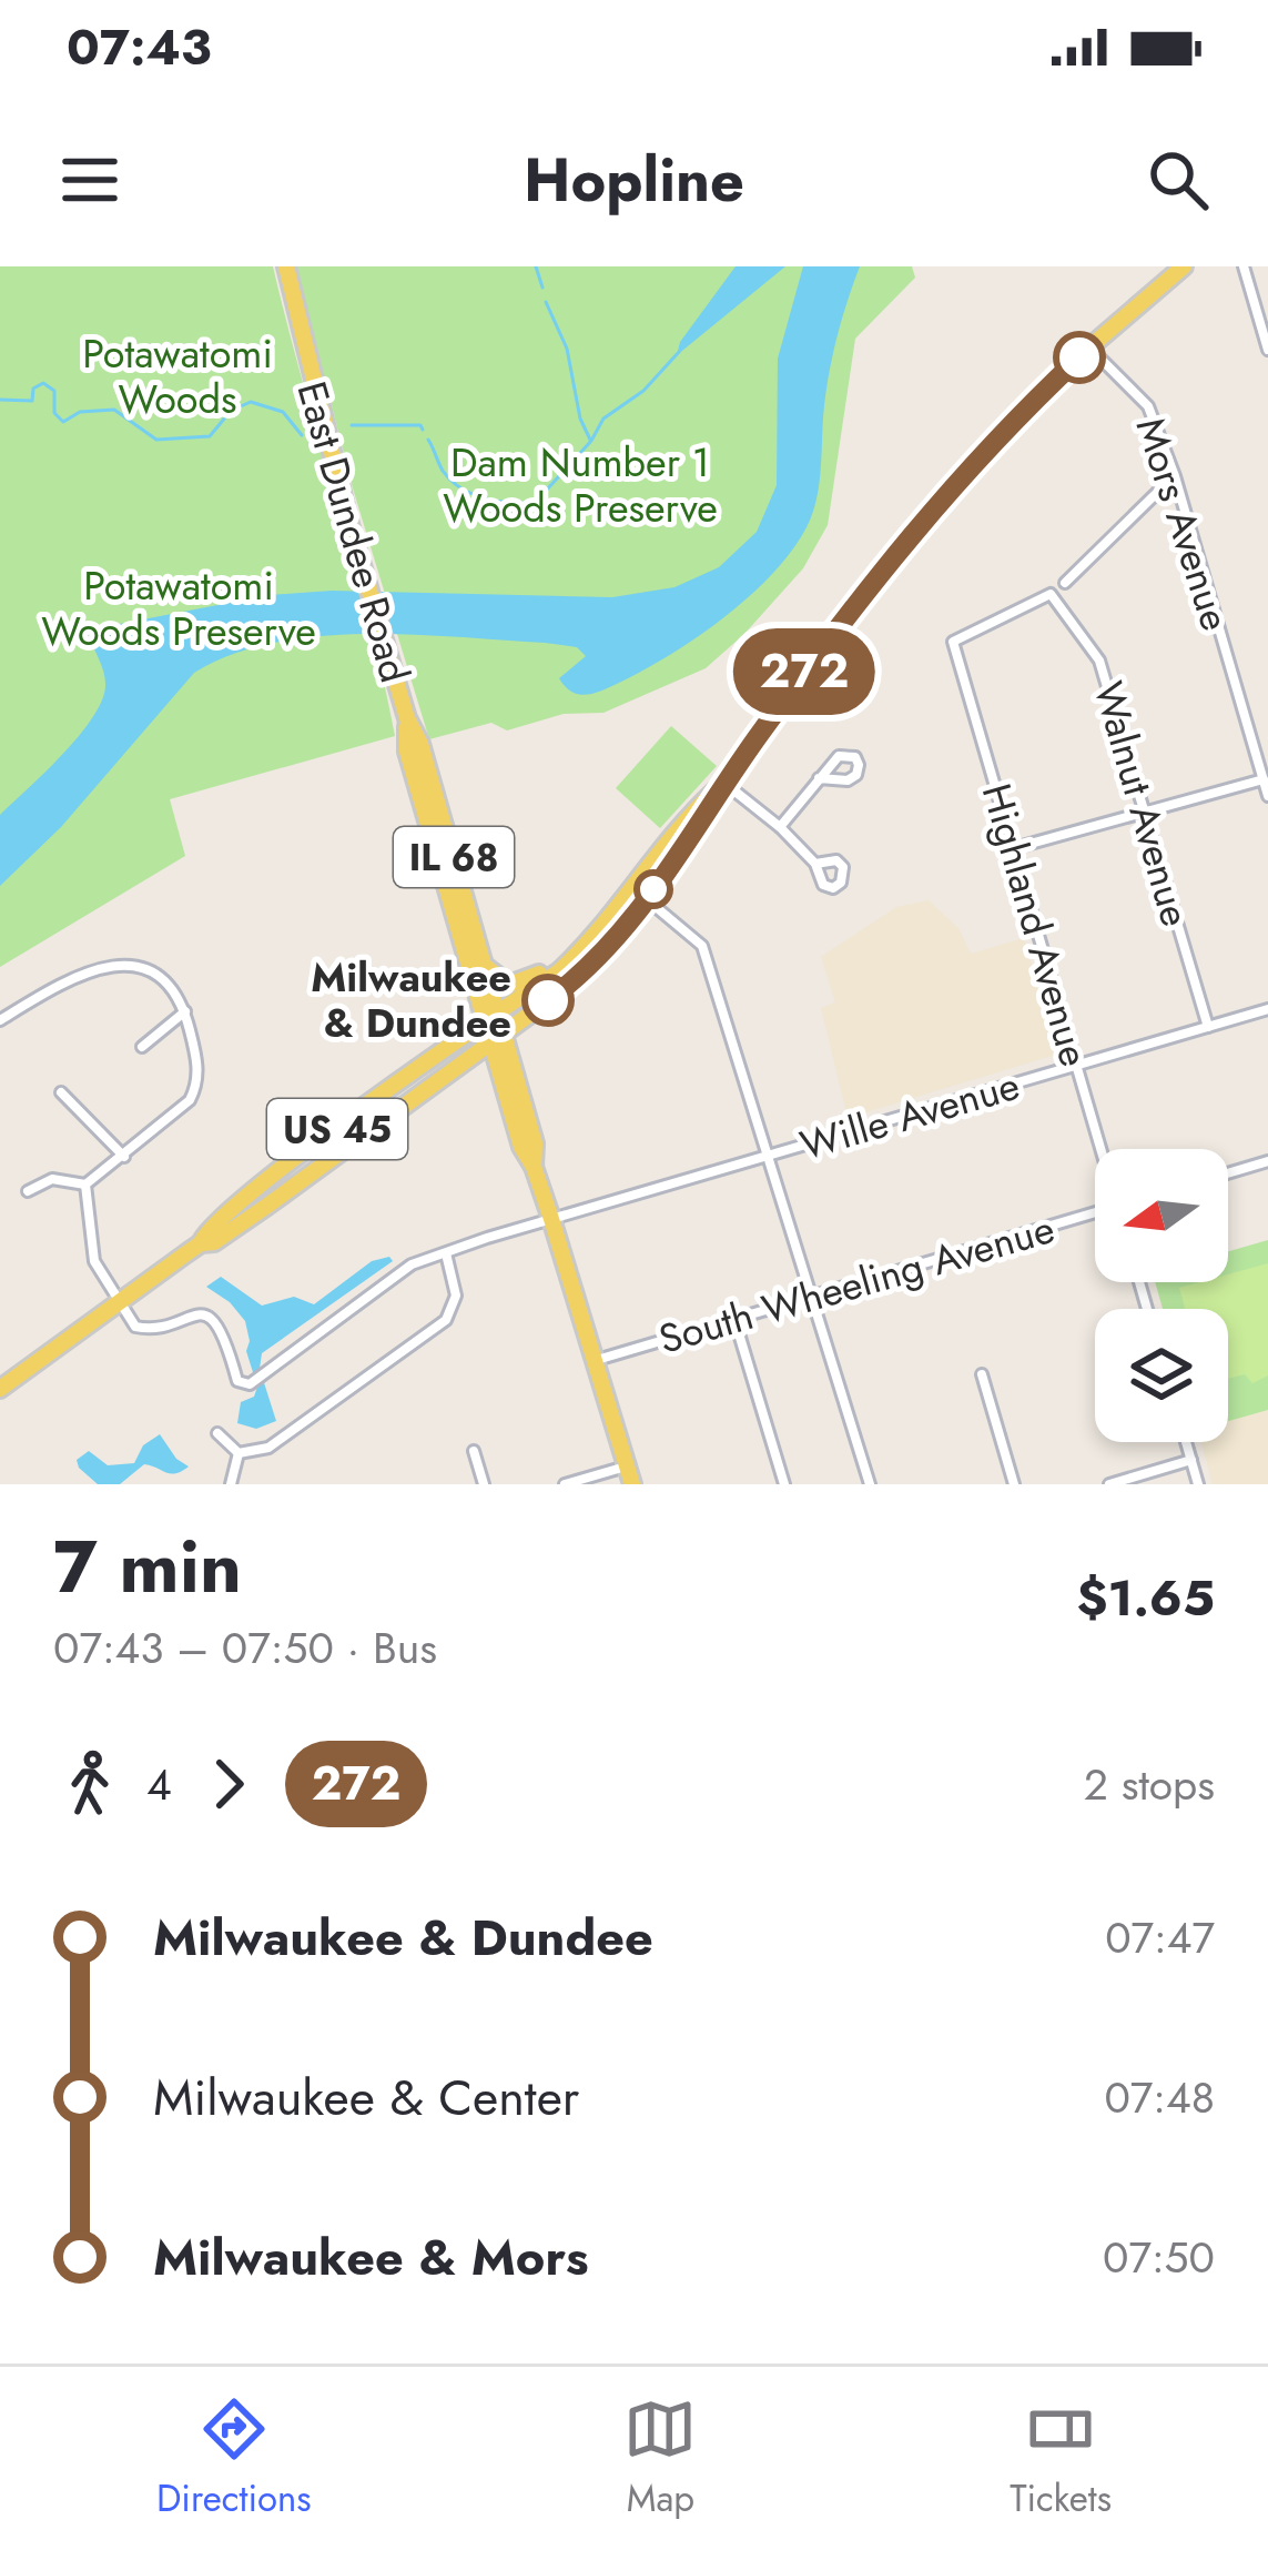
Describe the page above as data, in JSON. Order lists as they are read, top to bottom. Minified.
{"streets":{"main road":["East Dundee Road","IL 68","US 45"],"street":["Mors Avenue","Walnut Avenue","Highland Avenue","Wille Avenue","South Wheeling Avenue"]},"crossings":[["Mors Avenue","US 45"],["East Dundee Road","Wille Avenue"],["East Dundee Road","US 45"],["East Dundee Road","South Wheeling Avenue"],["Walnut Avenue","Highland Avenue"],["Walnut Avenue","Wille Avenue"],["Highland Avenue","Wille Avenue"],["Wille Avenue","US 45"]],"parks":["Potawatomi Woods","Dam Number 1 Woods Preserve","Potawatomi Woods Preserve"],"places":["Milwaukee & Dundee"],"lines":["bus line 272"],"north":"left","page":{"status":"07:43","header":"Hopline","on_map":"272","heading":["7 min","07:43 – 07:50 · Bus","$1.65"],"legs":["4","272","2 stops"],"list":[{"name":"Milwaukee & Dundee","value":"07:47"},{"name":"Milwaukee & Center","value":"07:48"},{"name":"Milwaukee & Mors","value":"07:50"}],"tabs":["Directions","Map","Tickets"]}}
